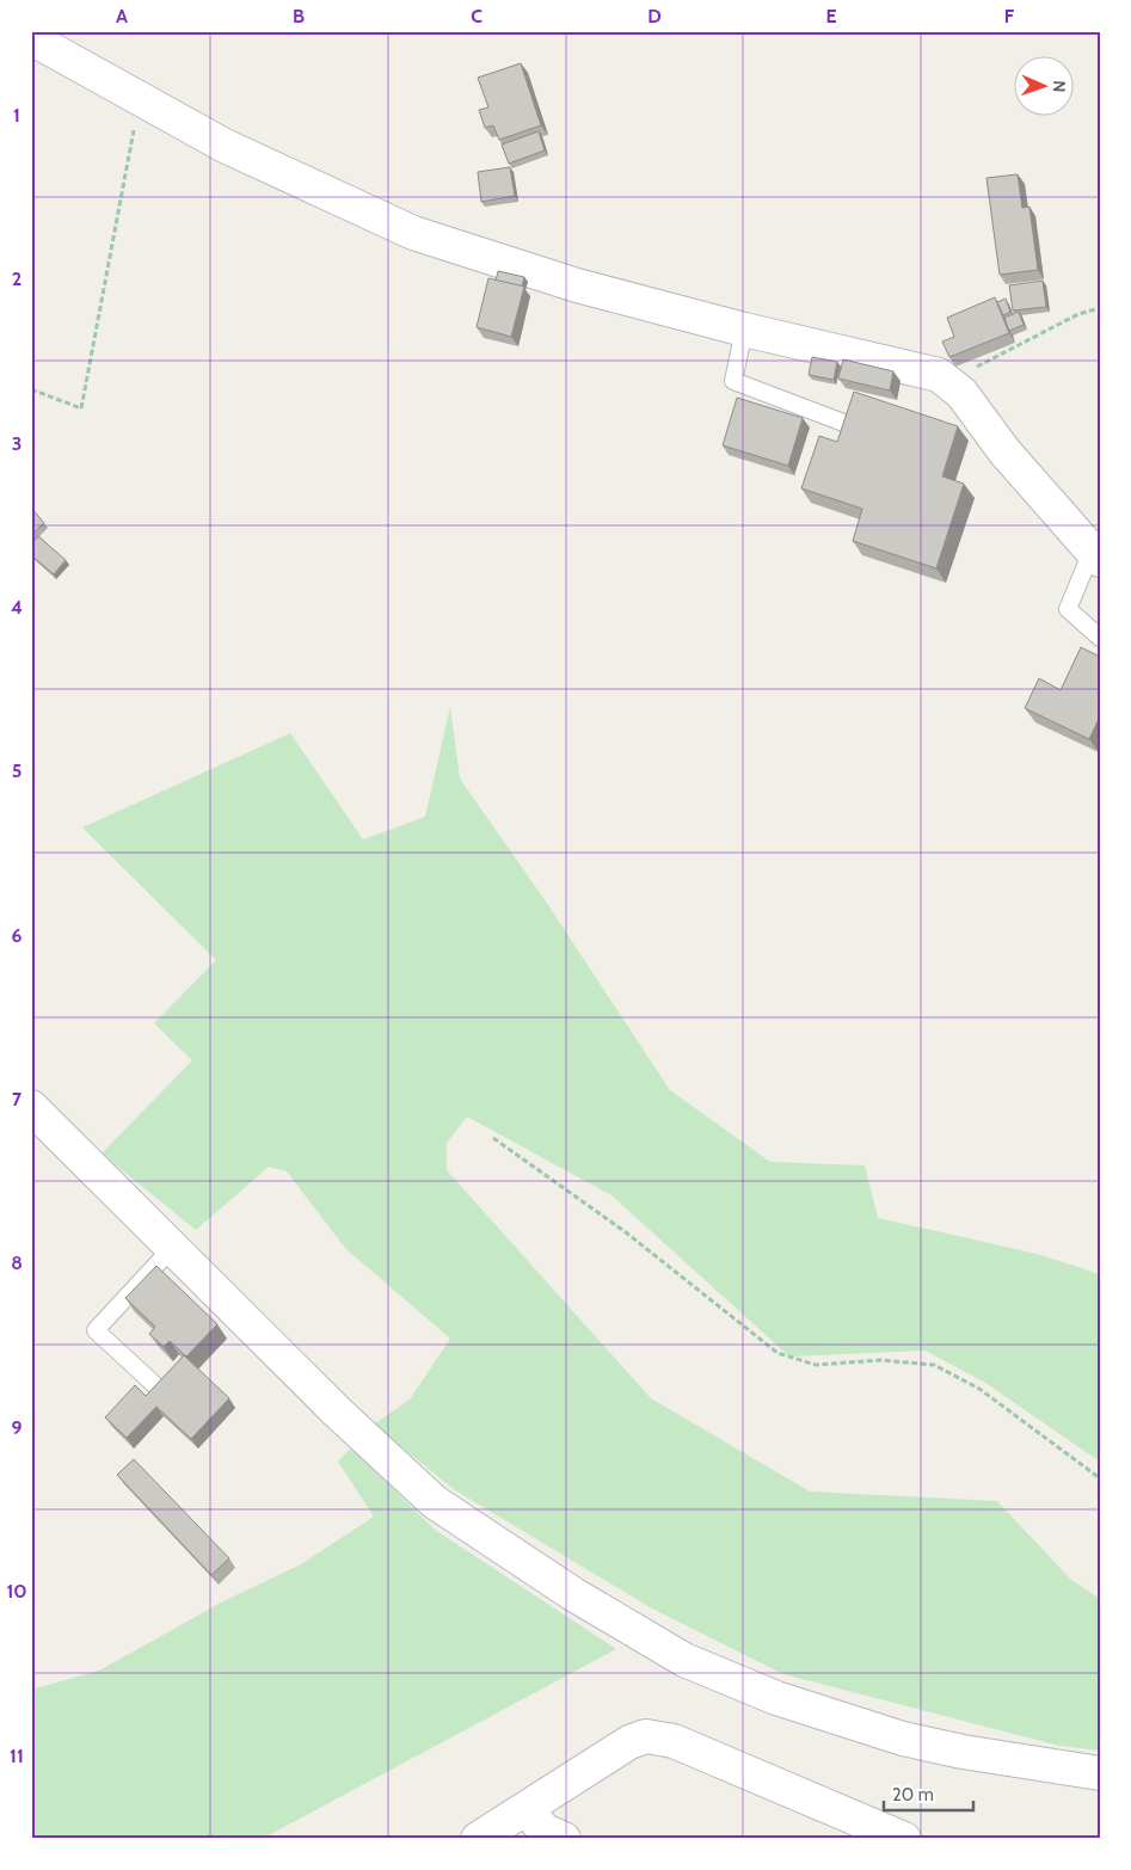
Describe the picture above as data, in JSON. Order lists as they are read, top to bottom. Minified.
{"scale_bar":"20 m","north":"right","grid":{"columns":["A","B","C","D","E","F"],"rows":["1","2","3","4","5","6","7","8","9","10","11"]}}
